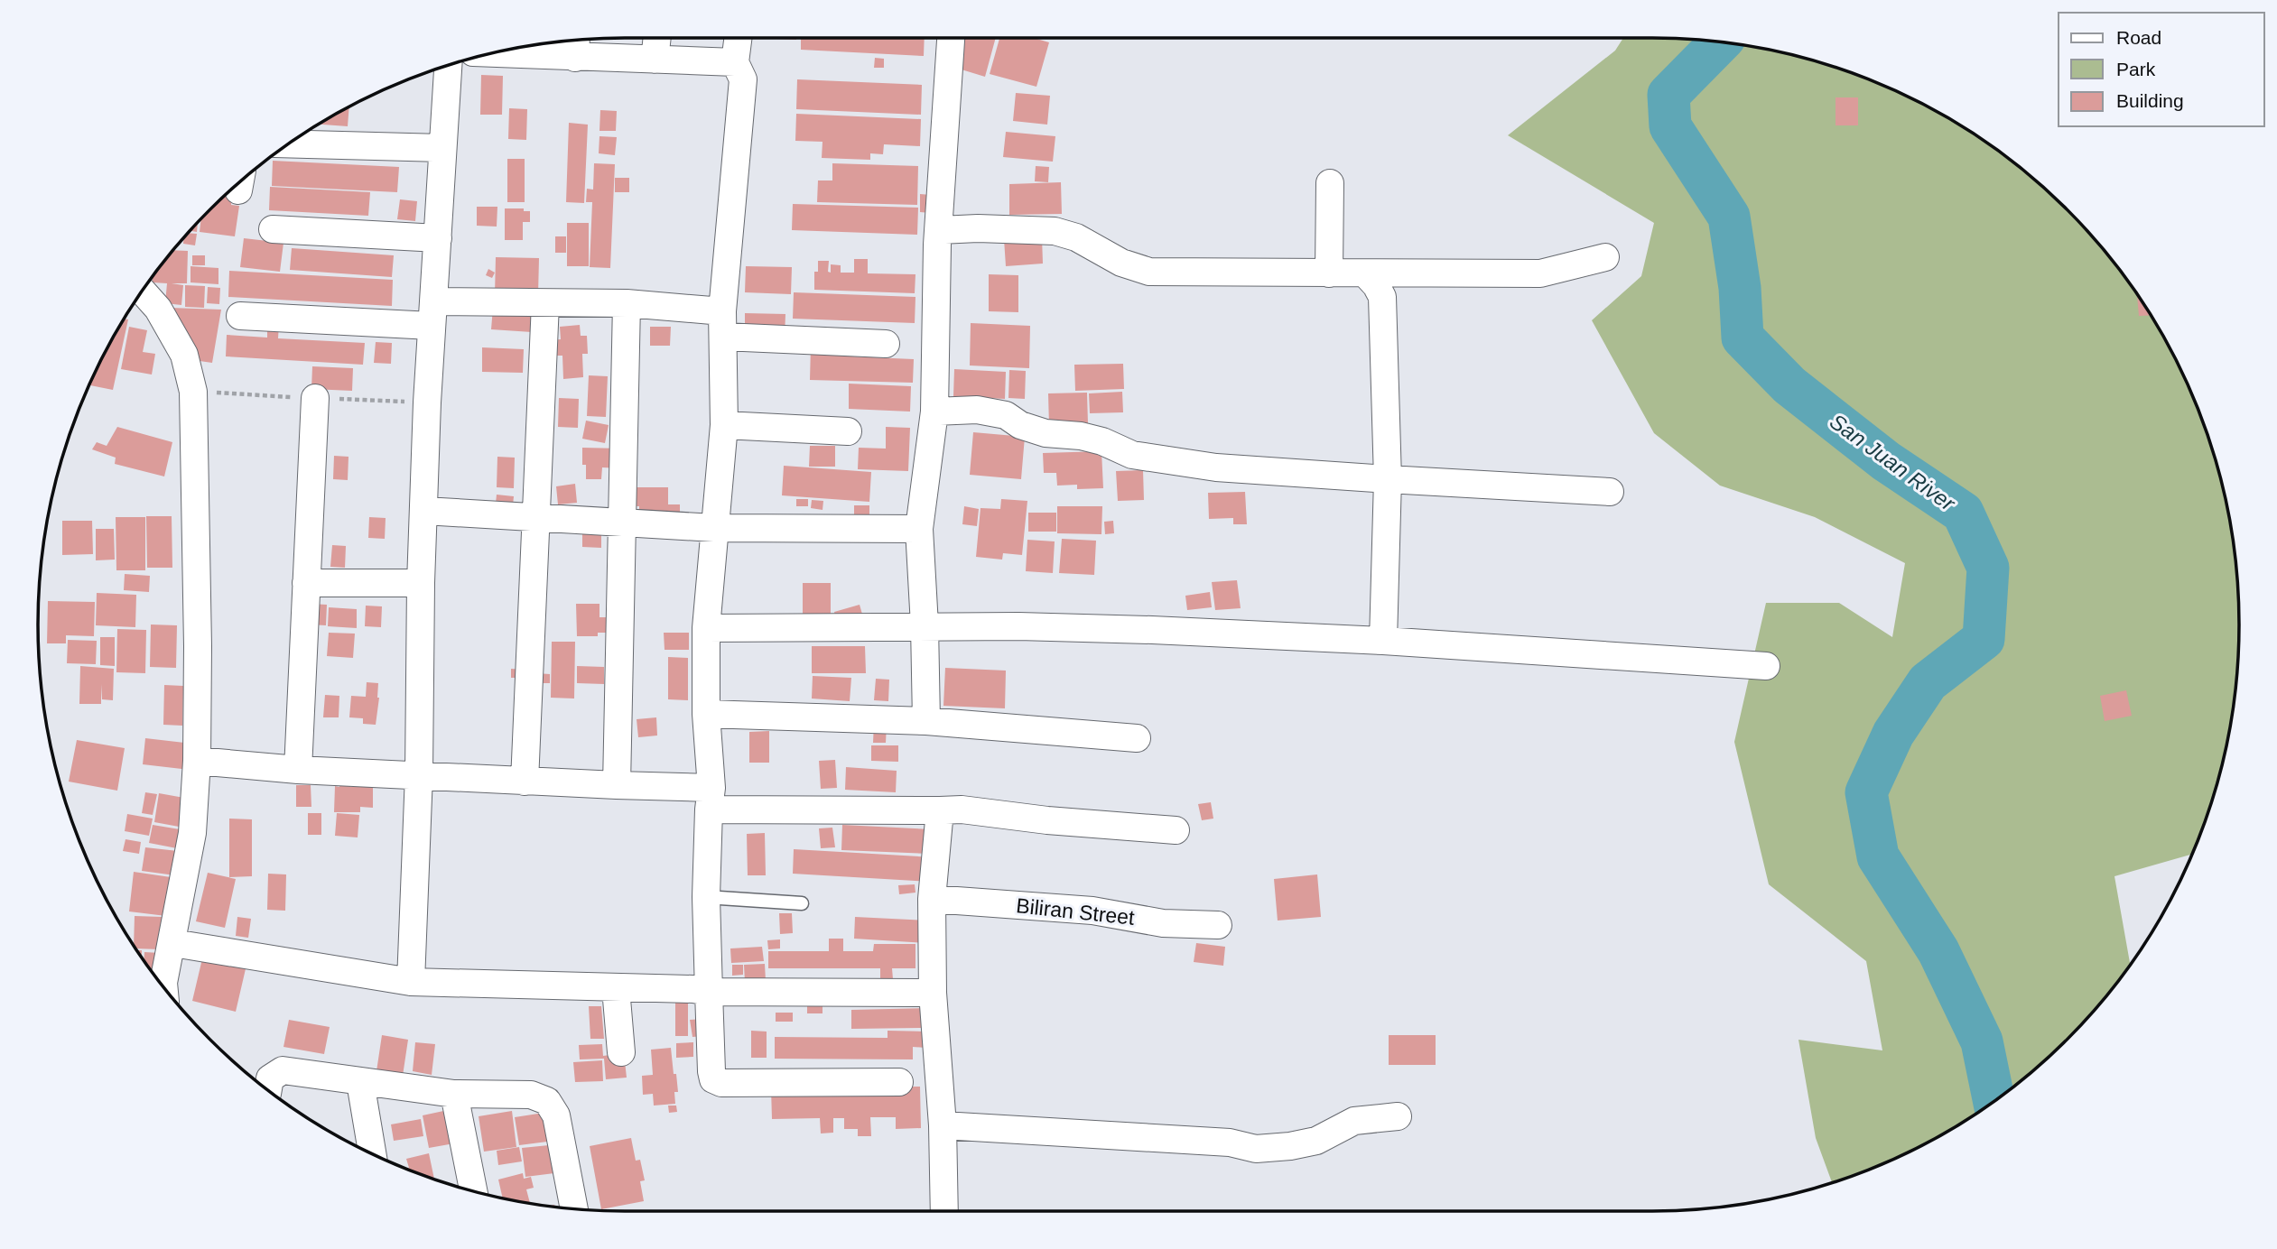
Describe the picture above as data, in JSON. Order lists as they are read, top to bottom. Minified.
{"streets":{"street":["Biliran Street"]},"water":["San Juan River"],"legend":["Road","Park","Building"]}
